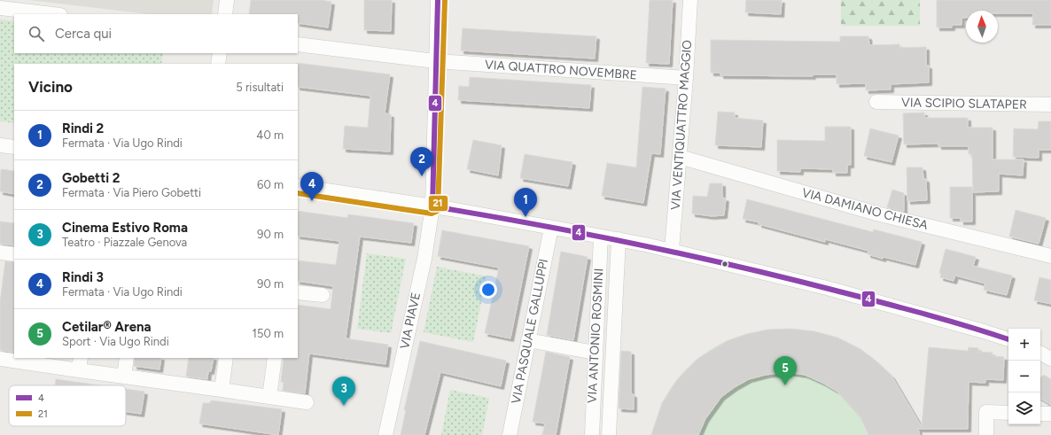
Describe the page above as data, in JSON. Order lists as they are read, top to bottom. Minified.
{"streets":{"street":["VIA QUATTRO NOVEMBRE","VIA SCIPIO SLATAPER","VIA VENTIQUATTRO MAGGIO","VIA DAMIANO CHIESA","VIA PIAVE","VIA PASQUALE GALLUPPI","VIA ANTONIO ROSMINI"]},"crossings":[["VIA QUATTRO NOVEMBRE","VIA VENTIQUATTRO MAGGIO"],["VIA QUATTRO NOVEMBRE","VIA PIAVE"],["VIA VENTIQUATTRO MAGGIO","VIA DAMIANO CHIESA"]],"lines":["transit line 4","transit line 21"],"legend":["4","21"],"north":"top","page":{"search":"Cerca qui","heading":["Vicino","5 risultati"],"list":[{"mark":"1","name":"Rindi 2","note":"Fermata · Via Ugo Rindi","value":"40 m"},{"mark":"2","name":"Gobetti 2","note":"Fermata · Via Piero Gobetti","value":"60 m"},{"mark":"3","name":"Cinema Estivo Roma","note":"Teatro · Piazzale Genova","value":"90 m"},{"mark":"4","name":"Rindi 3","note":"Fermata · Via Ugo Rindi","value":"90 m"},{"mark":"5","name":"Cetilar® Arena","note":"Sport · Via Ugo Rindi","value":"150 m"}],"pins":["2","4","1","5","3"],"map_buttons":["+","−"]}}
